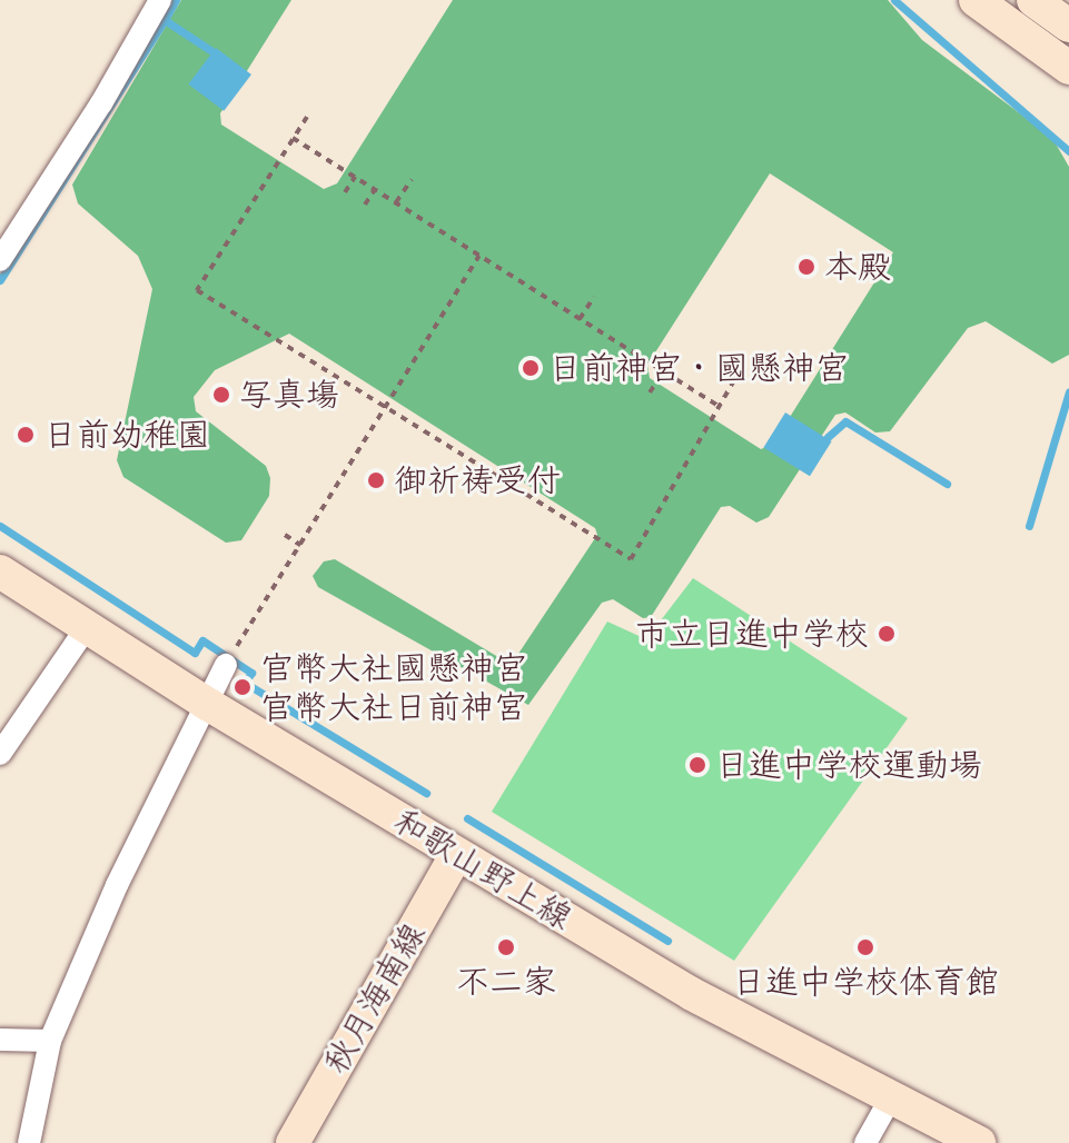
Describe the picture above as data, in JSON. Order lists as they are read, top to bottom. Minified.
{"streets":{"main road":["和歌山野上線","秋月海南線"]},"crossings":[["和歌山野上線","秋月海南線"]],"places":["本殿","日前神宮・國懸神宮","写真塲","日前幼稚園","御祈祷受付","市立日進中学校","官幣大社國懸神宮 官幣大社日前神宮","日進中学校運動場","不二家","日進中学校体育館"]}
